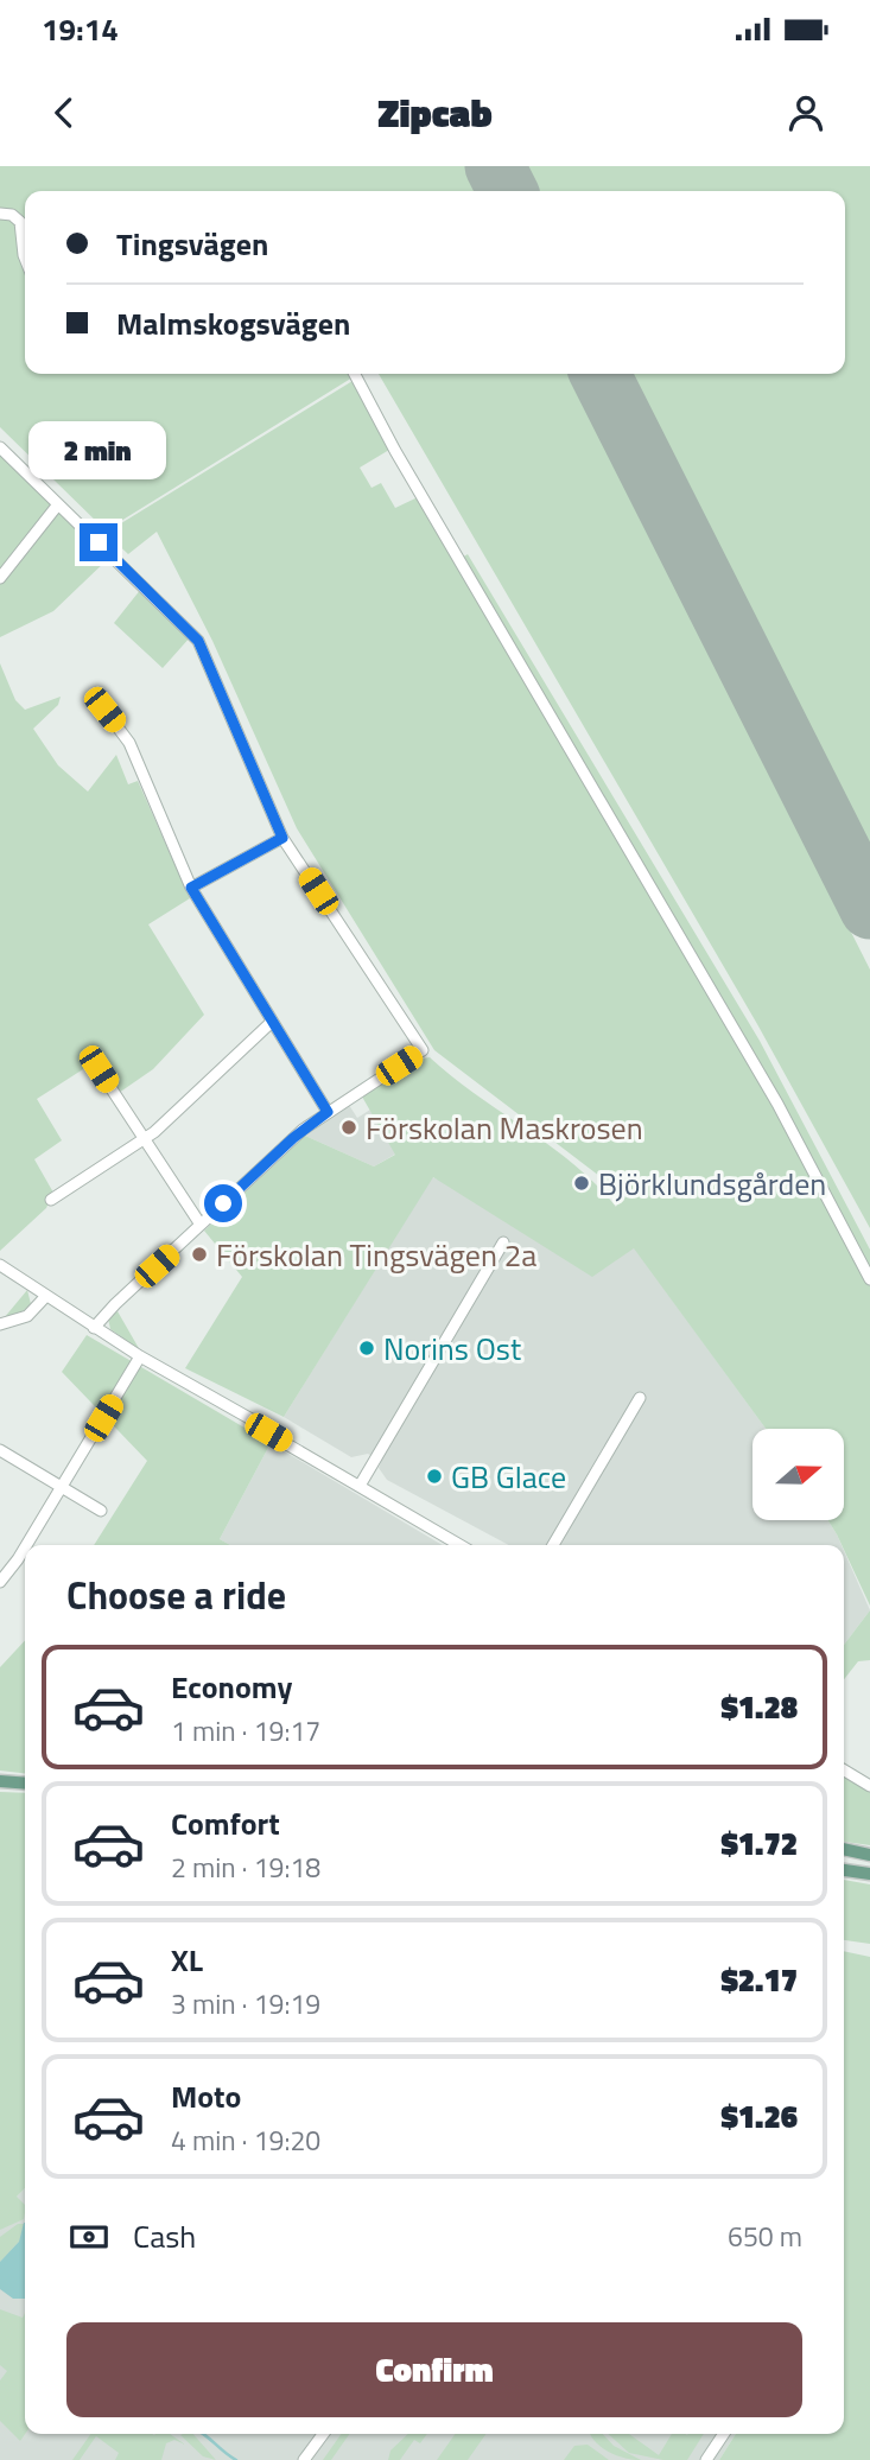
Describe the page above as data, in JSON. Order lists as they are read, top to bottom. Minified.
{"places":["Förskolan Maskrosen","Björklundsgården","Förskolan Tingsvägen 2a","Norins Ost","GB Glace"],"north":"right","page":{"status":"19:14","header":"Zipcab","banner":["Tingsvägen","Malmskogsvägen"],"bubble":"2 min","heading":"Choose a ride","list":[{"name":"Economy","note":"1 min · 19:17","value":"$1.28"},{"name":"Comfort","note":"2 min · 19:18","value":"$1.72"},{"name":"XL","note":"3 min · 19:19","value":"$2.17"},{"name":"Moto","note":"4 min · 19:20","value":"$1.26"}],"pay":["Cash","650 m"],"buttons":"Confirm"}}
